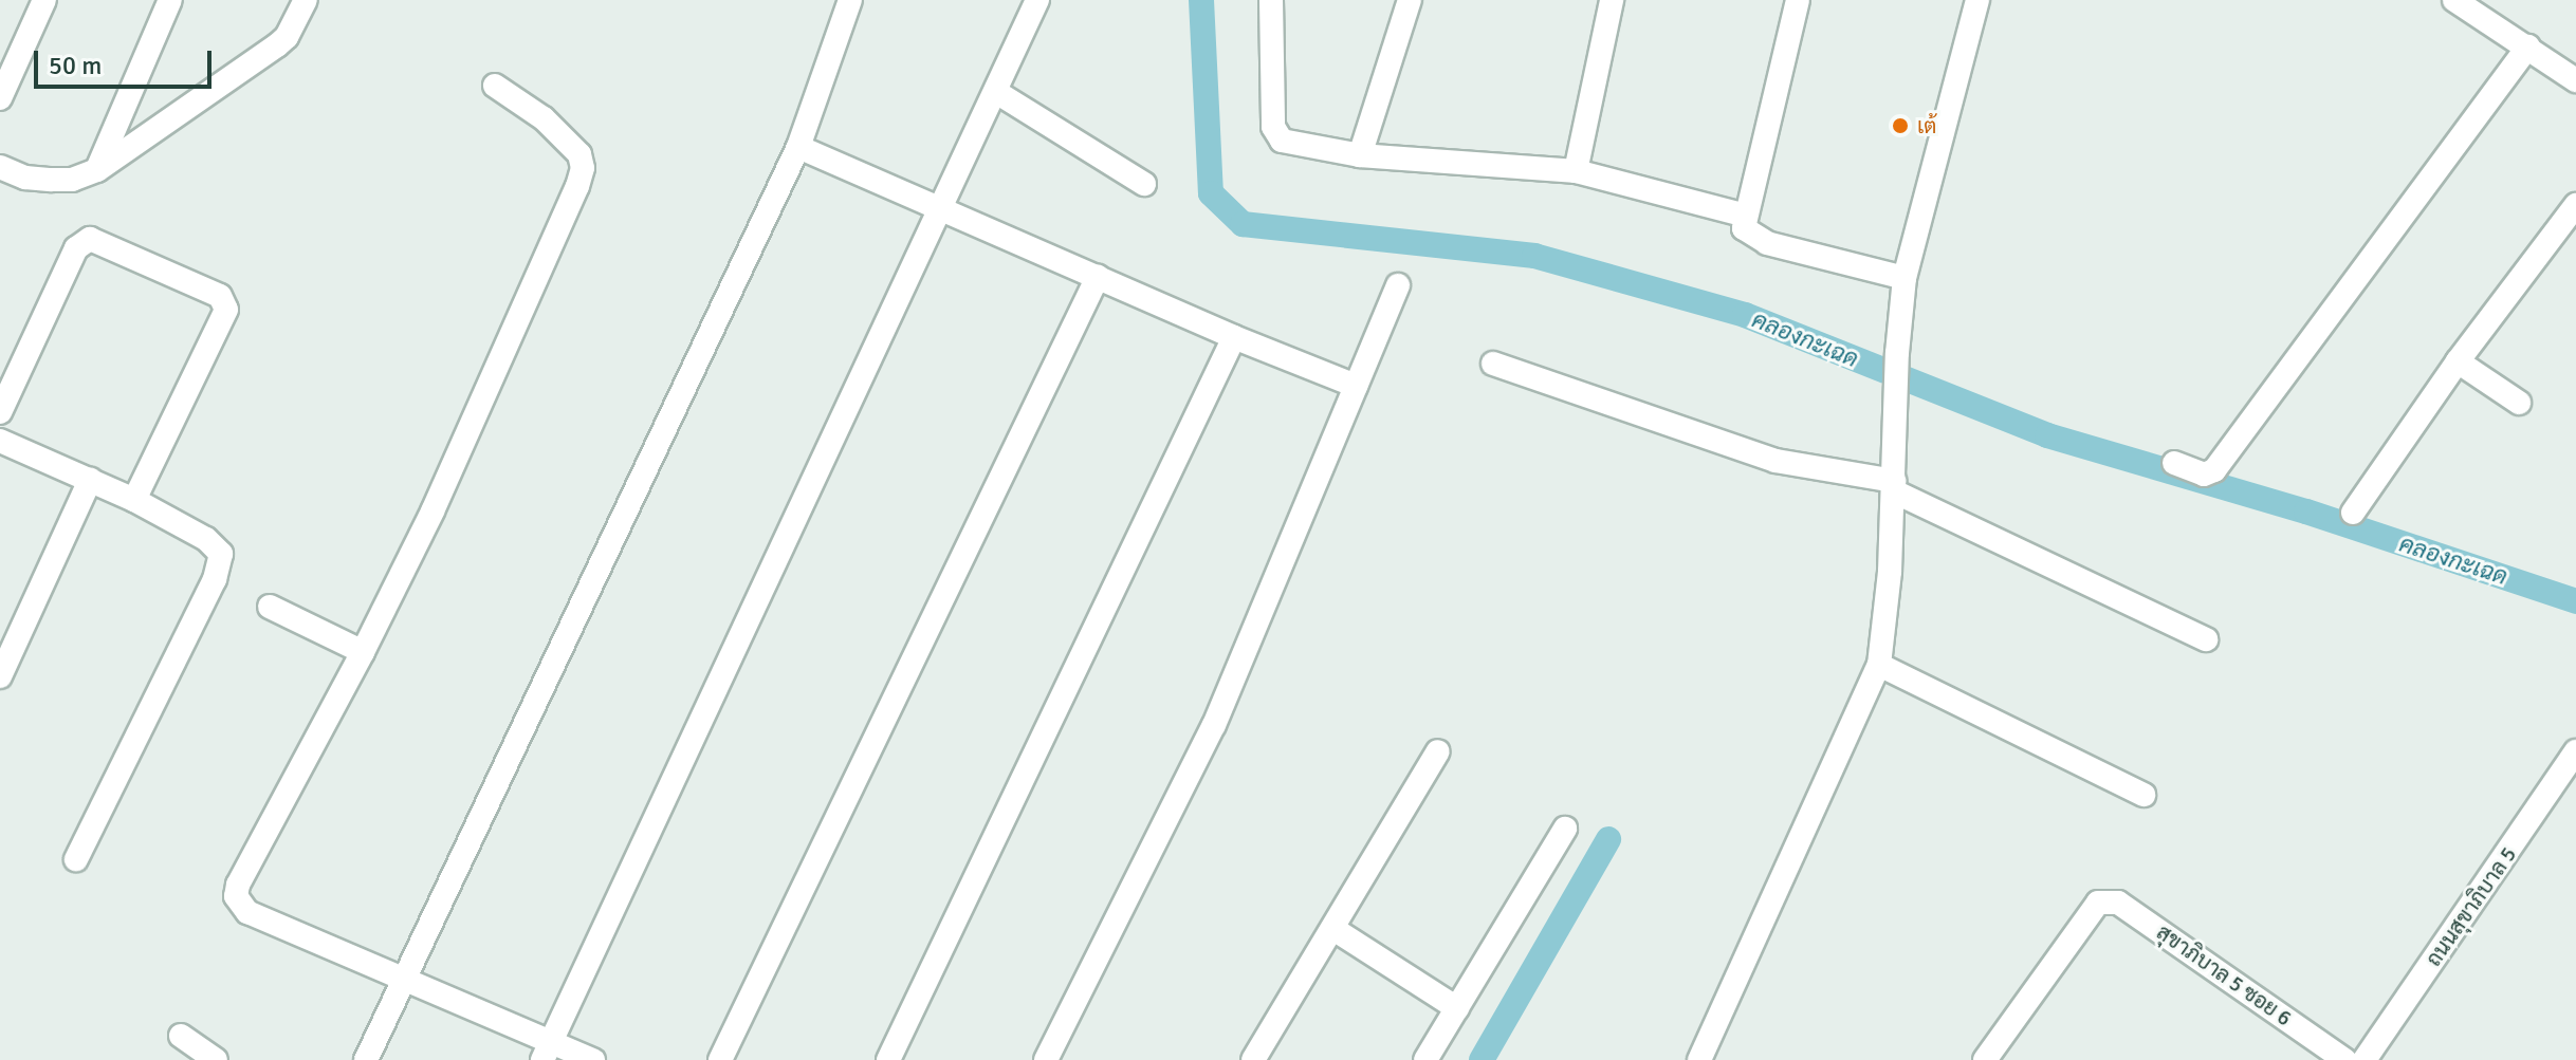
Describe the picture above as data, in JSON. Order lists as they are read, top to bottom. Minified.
{"streets":{"street":["ถนนสุขาภิบาล 5","สุขาภิบาล 5 ซอย 6"]},"water":["คลองกะเฉด"],"places":["เต้"],"scale_bar":"50 m"}
